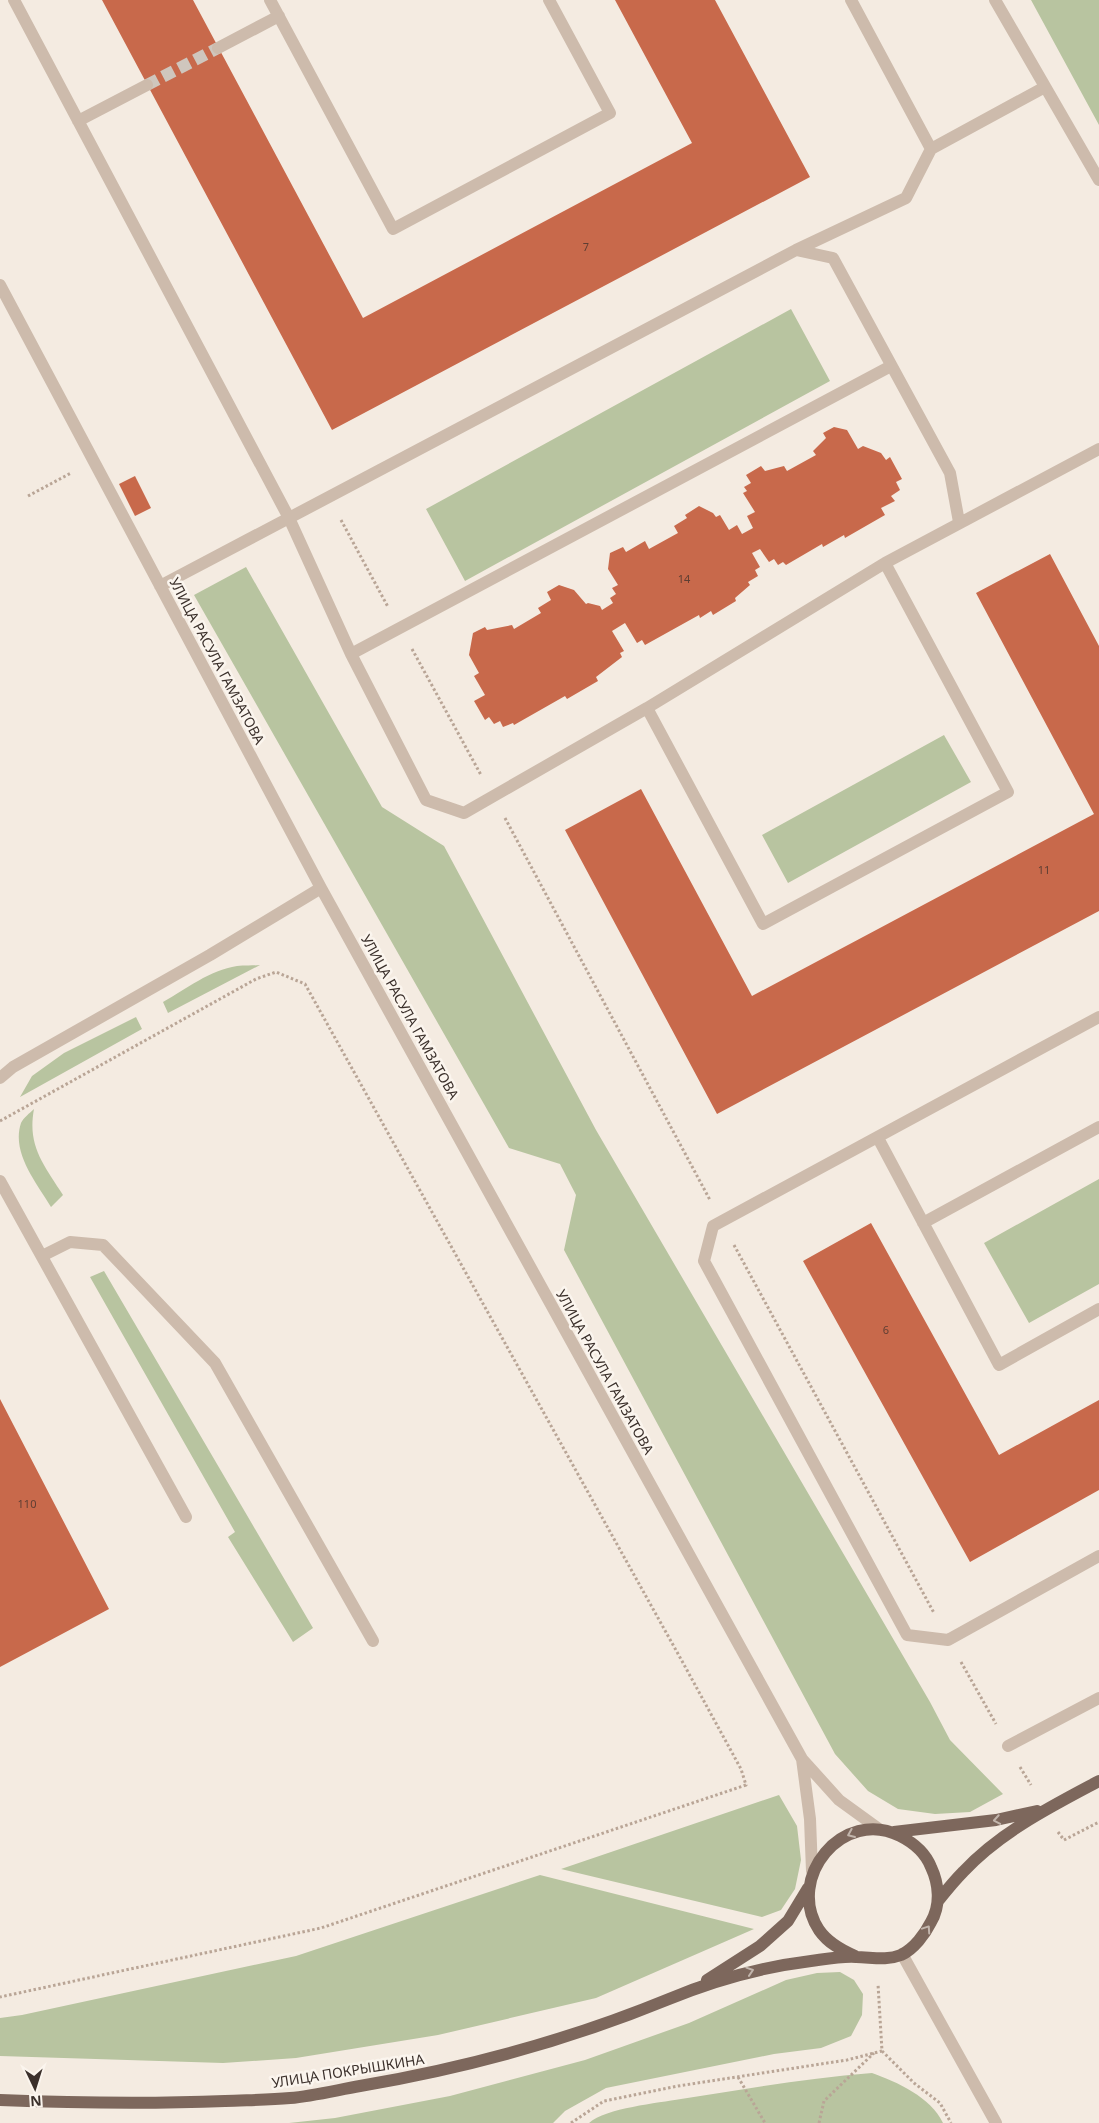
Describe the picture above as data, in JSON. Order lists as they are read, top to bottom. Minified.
{"streets":{"main road":["УЛИЦА ПОКРЫШКИНА"],"street":["УЛИЦА РАСУЛА ГАМЗАТОВА"]},"crossings":[["УЛИЦА РАСУЛА ГАМЗАТОВА","УЛИЦА ПОКРЫШКИНА"]],"house_numbers":["7","14","11","6","110"],"north":"bottom"}
